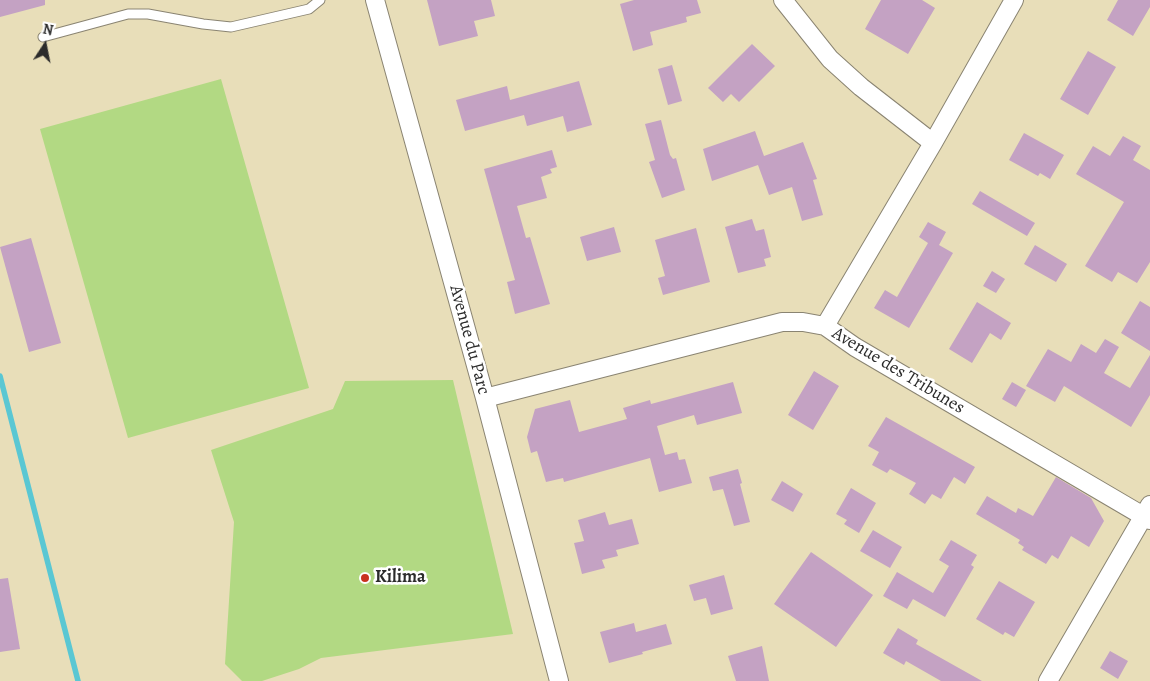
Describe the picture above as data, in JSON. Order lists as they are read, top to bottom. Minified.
{"streets":{"street":["Avenue du Parc","Avenue des Tribunes"]},"crossings":[["Avenue du Parc","Avenue des Tribunes"]],"places":["Kilima"],"north":"top"}
